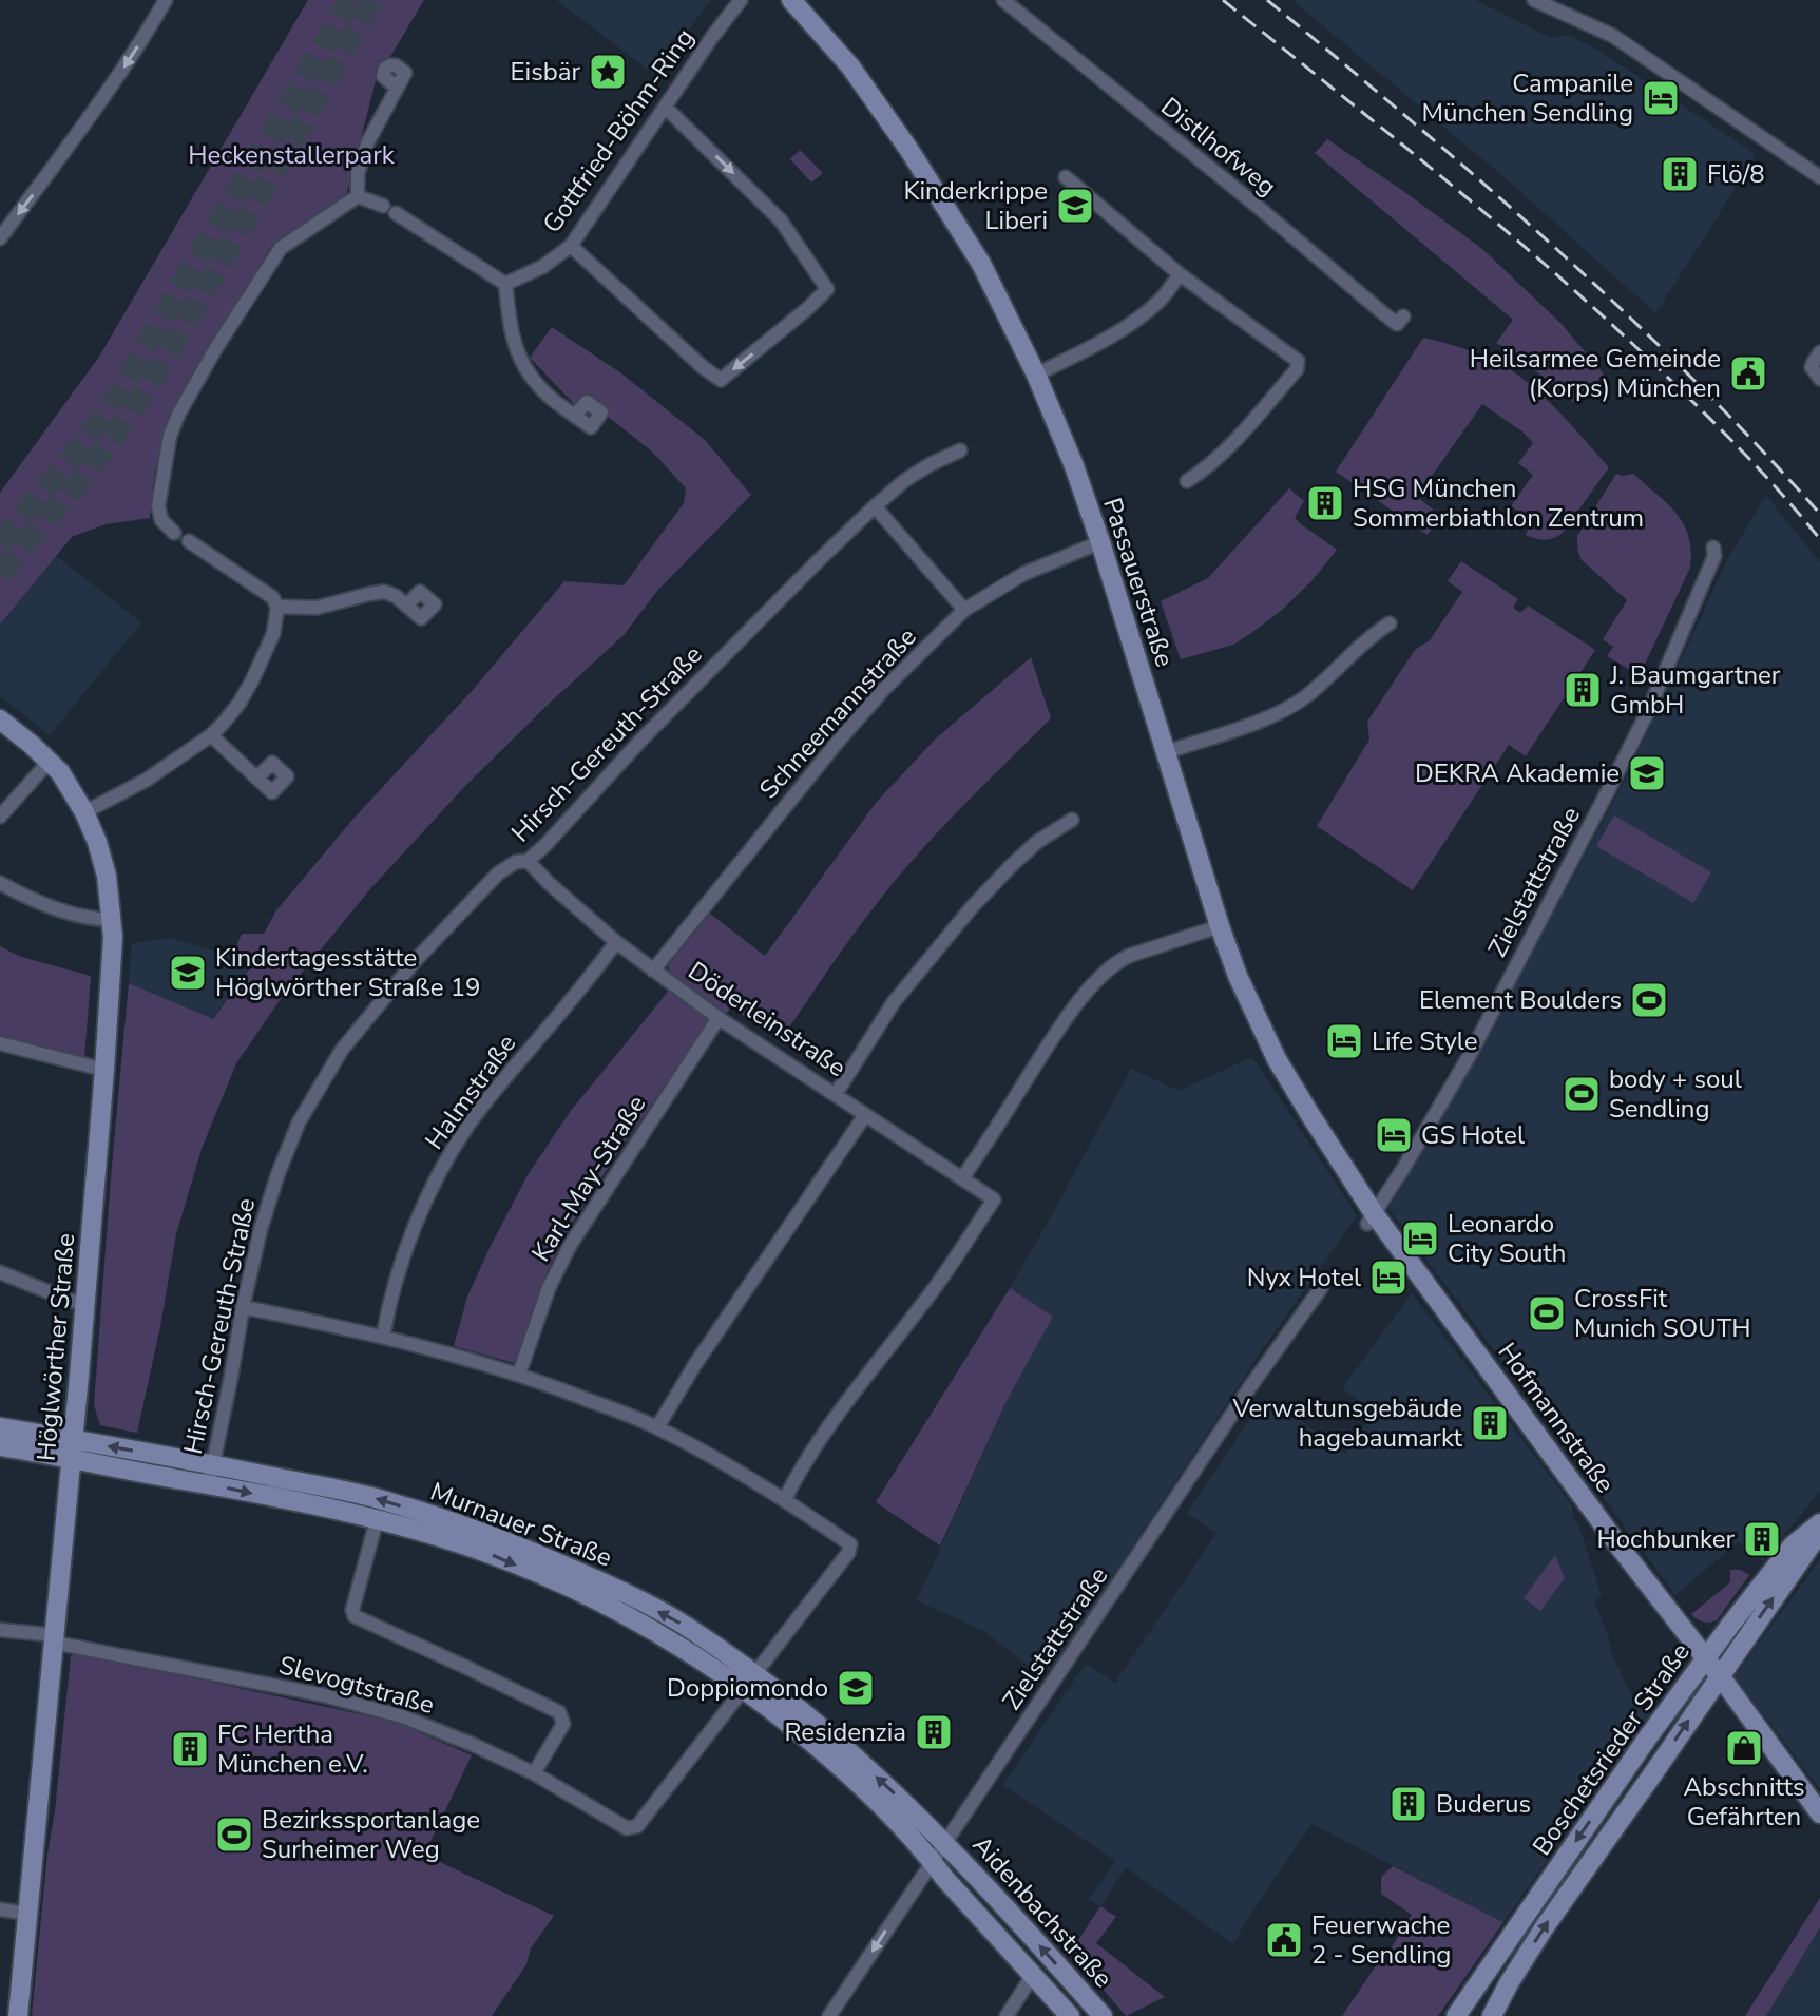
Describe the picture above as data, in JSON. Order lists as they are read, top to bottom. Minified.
{"streets":{"main road":["Passauerstraße","Höglwörther Straße","Hofmannstraße","Murnauer Straße","Boschetsrieder Straße","Aidenbachstraße"],"street":["Gottfried-Böhm-Ring","Distlhofweg","Schneemannstraße","Hirsch-Gereuth-Straße","Zielstattstraße","Döderleinstraße","Halmstraße","Karl-May-Straße","Slevogtstraße"]},"crossings":[["Passauerstraße","Schneemannstraße"],["Passauerstraße","Zielstattstraße"],["Passauerstraße","Hofmannstraße"],["Schneemannstraße","Döderleinstraße"],["Hirsch-Gereuth-Straße","Döderleinstraße"],["Hirsch-Gereuth-Straße","Murnauer Straße"],["Zielstattstraße","Hofmannstraße"],["Zielstattstraße","Murnauer Straße"],["Zielstattstraße","Aidenbachstraße"],["Döderleinstraße","Halmstraße"],["Döderleinstraße","Karl-May-Straße"],["Höglwörther Straße","Murnauer Straße"],["Höglwörther Straße","Slevogtstraße"],["Hofmannstraße","Boschetsrieder Straße"],["Murnauer Straße","Slevogtstraße"],["Murnauer Straße","Aidenbachstraße"]],"parks":["Heckenstallerpark"],"places":{"place":["Eisbär"],"hotel":["Campanile München Sendling","Life Style","GS Hotel","Leonardo City South","Nyx Hotel"],"building":["Flö/8","HSG München Sommerbiathlon Zentrum","J. Baumgartner GmbH","Verwaltunsgebäude hagebaumarkt","Hochbunker","Residenzia","FC Hertha München e.V.","Buderus"],"school or university":["Kinderkrippe Liberi","DEKRA Akademie","Kindertagesstätte Höglwörther Straße 19","Doppiomondo"],"public building":["Heilsarmee Gemeinde (Korps) München","Feuerwache 2 - Sendling"],"sports":["Element Boulders","body + soul Sendling","CrossFit Munich SOUTH","Bezirkssportanlage Surheimer Weg"],"shop":["Abschnitts Gefährten"]}}
